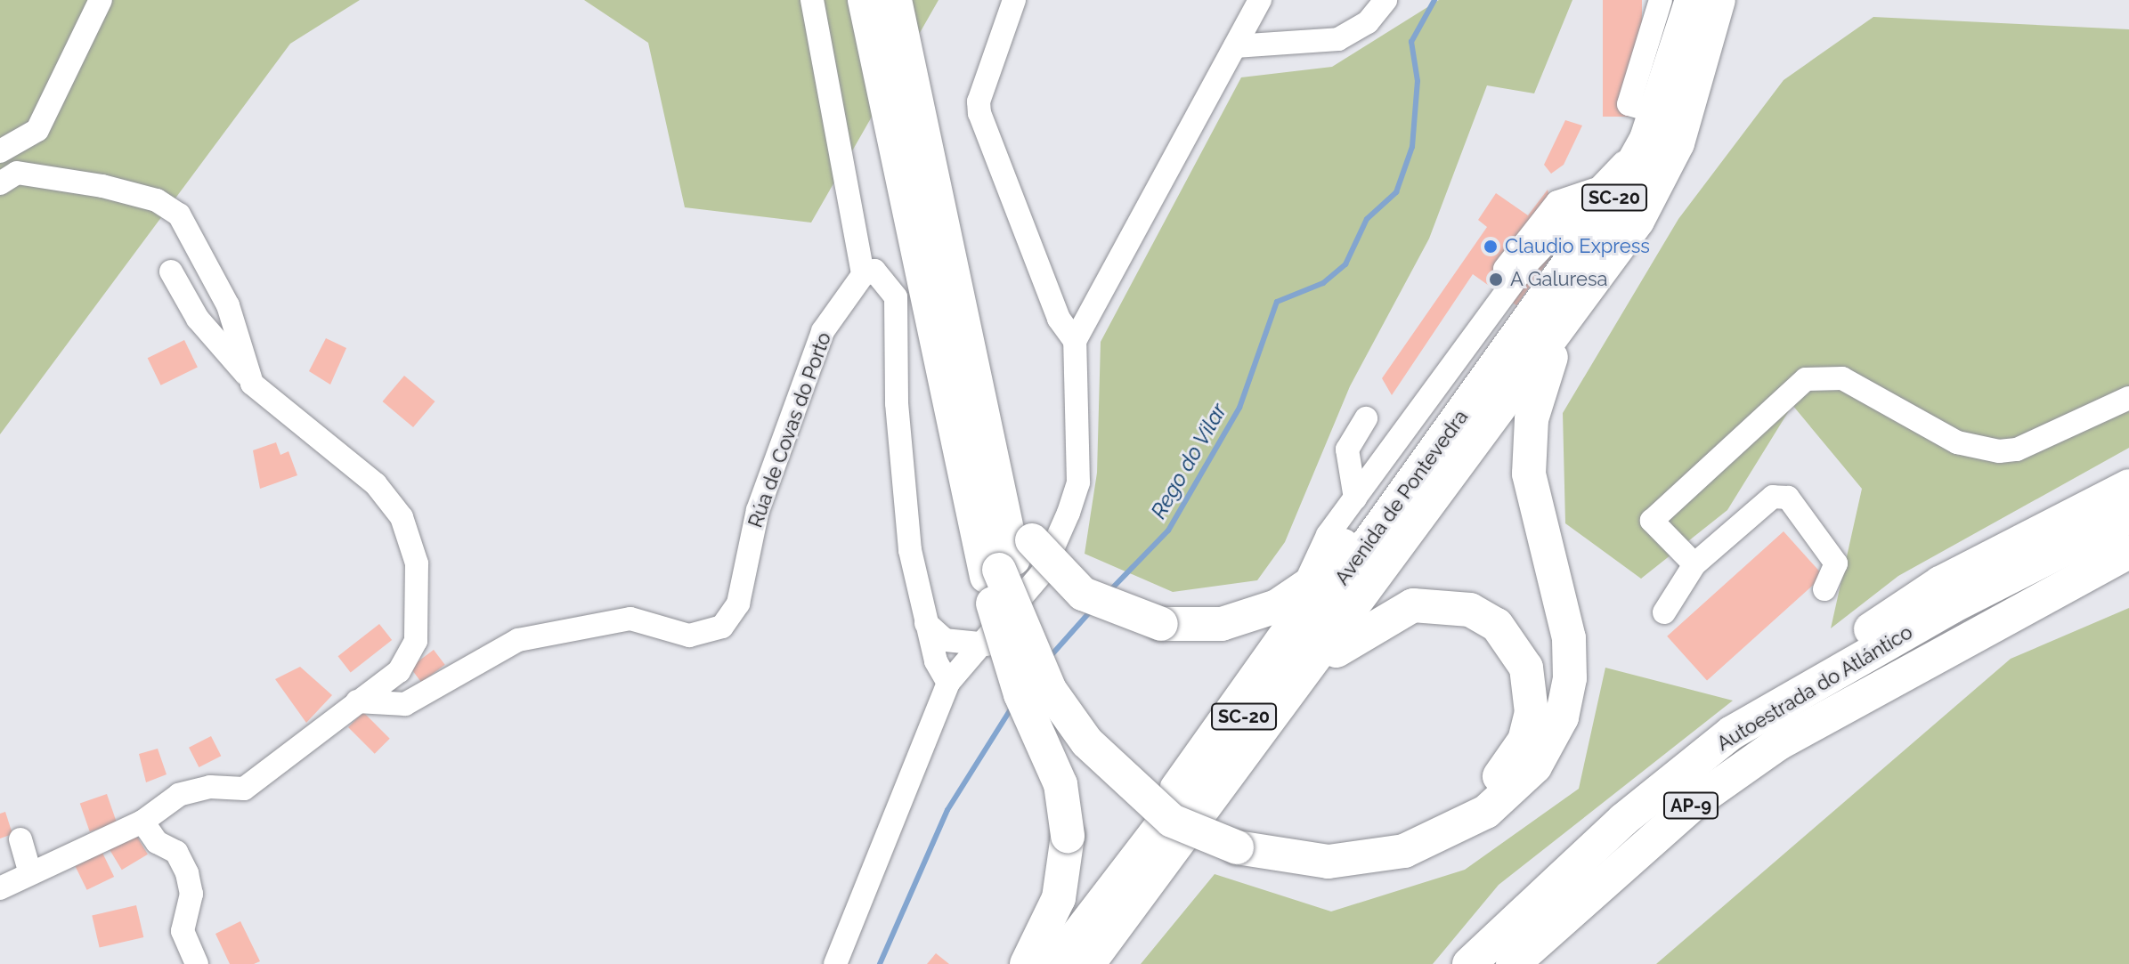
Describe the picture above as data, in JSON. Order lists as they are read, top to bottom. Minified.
{"streets":{"highway":["SC-20","Avenida de Pontevedra","Autoestrada do Atlántico","AP-9"],"street":["Rúa de Covas do Porto"]},"water":["Rego do Vilar"],"places":["Claudio Express","A Galuresa"]}
